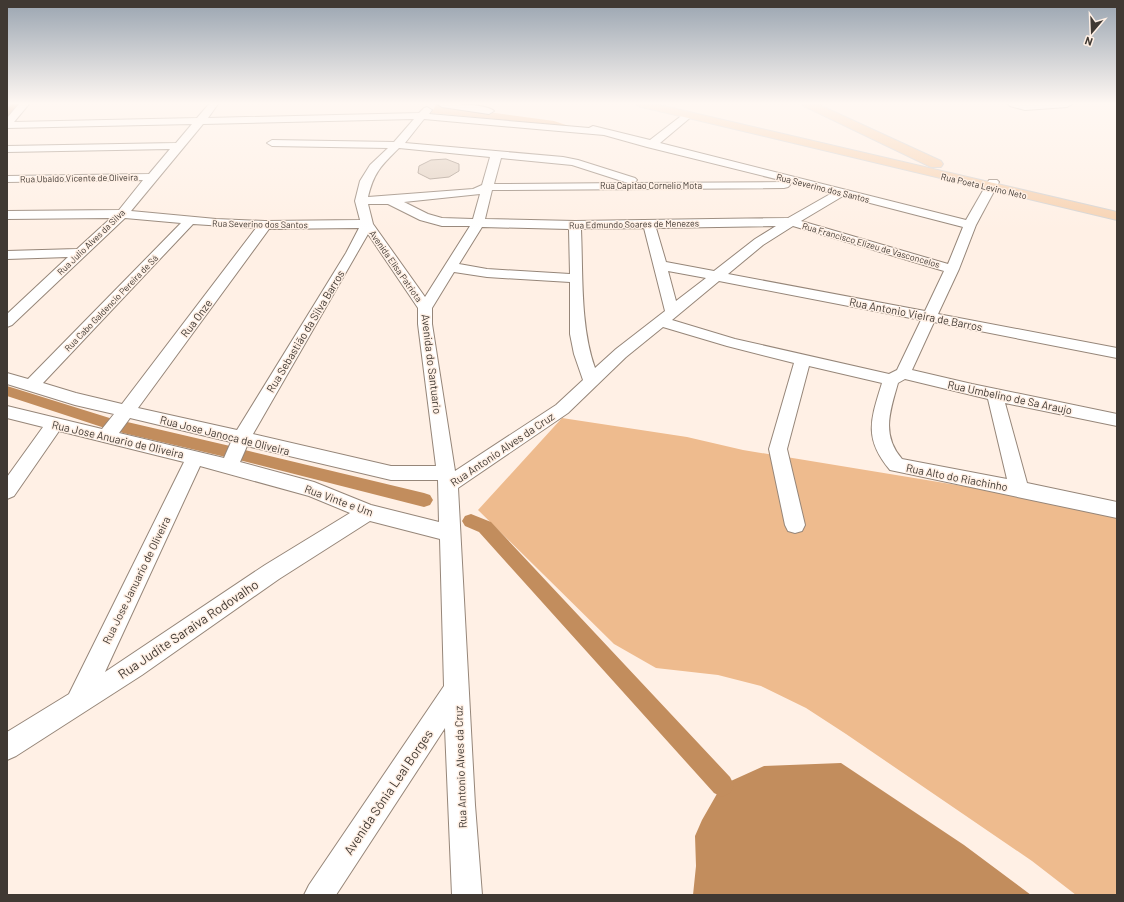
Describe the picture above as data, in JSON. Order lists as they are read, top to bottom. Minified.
{"streets":{"main road":["Rua Poeta Levino Neto"],"street":["Rua Ubaldo Vicente de Oliveira","Rua Capitao Cornelio Mota","Rua Severino dos Santos","Rua Edmundo Soares de Menezes","Rua Julio Alves da Silva","Rua Francisco Elizeu de Vasconcelos","Avenida Elisa Patriota","Rua Cabo Galdencio Pereira de Sá","Rua Antonio Vieira de Barros","Rua Onze","Rua Sebastião da Silva Barros","Avenida do Santuario","Rua Umbelino de Sa Araujo","Rua Jose Janoca de Oliveira","Rua Jose Anuario de Oliveira","Rua Antonio Alves da Cruz","Rua Alto do Riachinho","Rua Vinte e Um","Rua Jose Januario de Oliveira","Rua Judite Saraiva Rodovalho","Avenida Sônia Leal Borges"]},"crossings":[["Rua Ubaldo Vicente de Oliveira","Rua Julio Alves da Silva"],["Rua Capitao Cornelio Mota","Rua Severino dos Santos"],["Rua Capitao Cornelio Mota","Rua Edmundo Soares de Menezes"],["Rua Capitao Cornelio Mota","Avenida do Santuario"],["Rua Severino dos Santos","Rua Julio Alves da Silva"],["Rua Severino dos Santos","Avenida Elisa Patriota"],["Rua Severino dos Santos","Rua Cabo Galdencio Pereira de Sá"],["Rua Severino dos Santos","Rua Onze"],["Rua Severino dos Santos","Rua Sebastião da Silva Barros"],["Rua Severino dos Santos","Rua Antonio Alves da Cruz"],["Rua Edmundo Soares de Menezes","Rua Francisco Elizeu de Vasconcelos"],["Rua Edmundo Soares de Menezes","Avenida do Santuario"],["Rua Edmundo Soares de Menezes","Rua Antonio Alves da Cruz"],["Rua Francisco Elizeu de Vasconcelos","Rua Antonio Alves da Cruz"],["Avenida Elisa Patriota","Rua Sebastião da Silva Barros"],["Avenida Elisa Patriota","Avenida do Santuario"],["Rua Cabo Galdencio Pereira de Sá","Rua Jose Janoca de Oliveira"],["Rua Antonio Vieira de Barros","Rua Antonio Alves da Cruz"],["Rua Onze","Rua Jose Janoca de Oliveira"],["Rua Onze","Rua Jose Anuario de Oliveira"],["Rua Sebastião da Silva Barros","Rua Jose Janoca de Oliveira"],["Rua Sebastião da Silva Barros","Rua Jose Anuario de Oliveira"],["Rua Sebastião da Silva Barros","Rua Vinte e Um"],["Avenida do Santuario","Rua Jose Janoca de Oliveira"],["Avenida do Santuario","Rua Antonio Alves da Cruz"],["Rua Umbelino de Sa Araujo","Rua Antonio Alves da Cruz"],["Rua Umbelino de Sa Araujo","Rua Alto do Riachinho"],["Rua Jose Janoca de Oliveira","Rua Jose Anuario de Oliveira"],["Rua Jose Janoca de Oliveira","Rua Antonio Alves da Cruz"],["Rua Jose Anuario de Oliveira","Rua Vinte e Um"],["Rua Jose Anuario de Oliveira","Rua Jose Januario de Oliveira"],["Rua Antonio Alves da Cruz","Rua Vinte e Um"],["Rua Antonio Alves da Cruz","Avenida Sônia Leal Borges"],["Rua Vinte e Um","Rua Judite Saraiva Rodovalho"],["Rua Jose Januario de Oliveira","Rua Judite Saraiva Rodovalho"]],"north":"bottom"}
